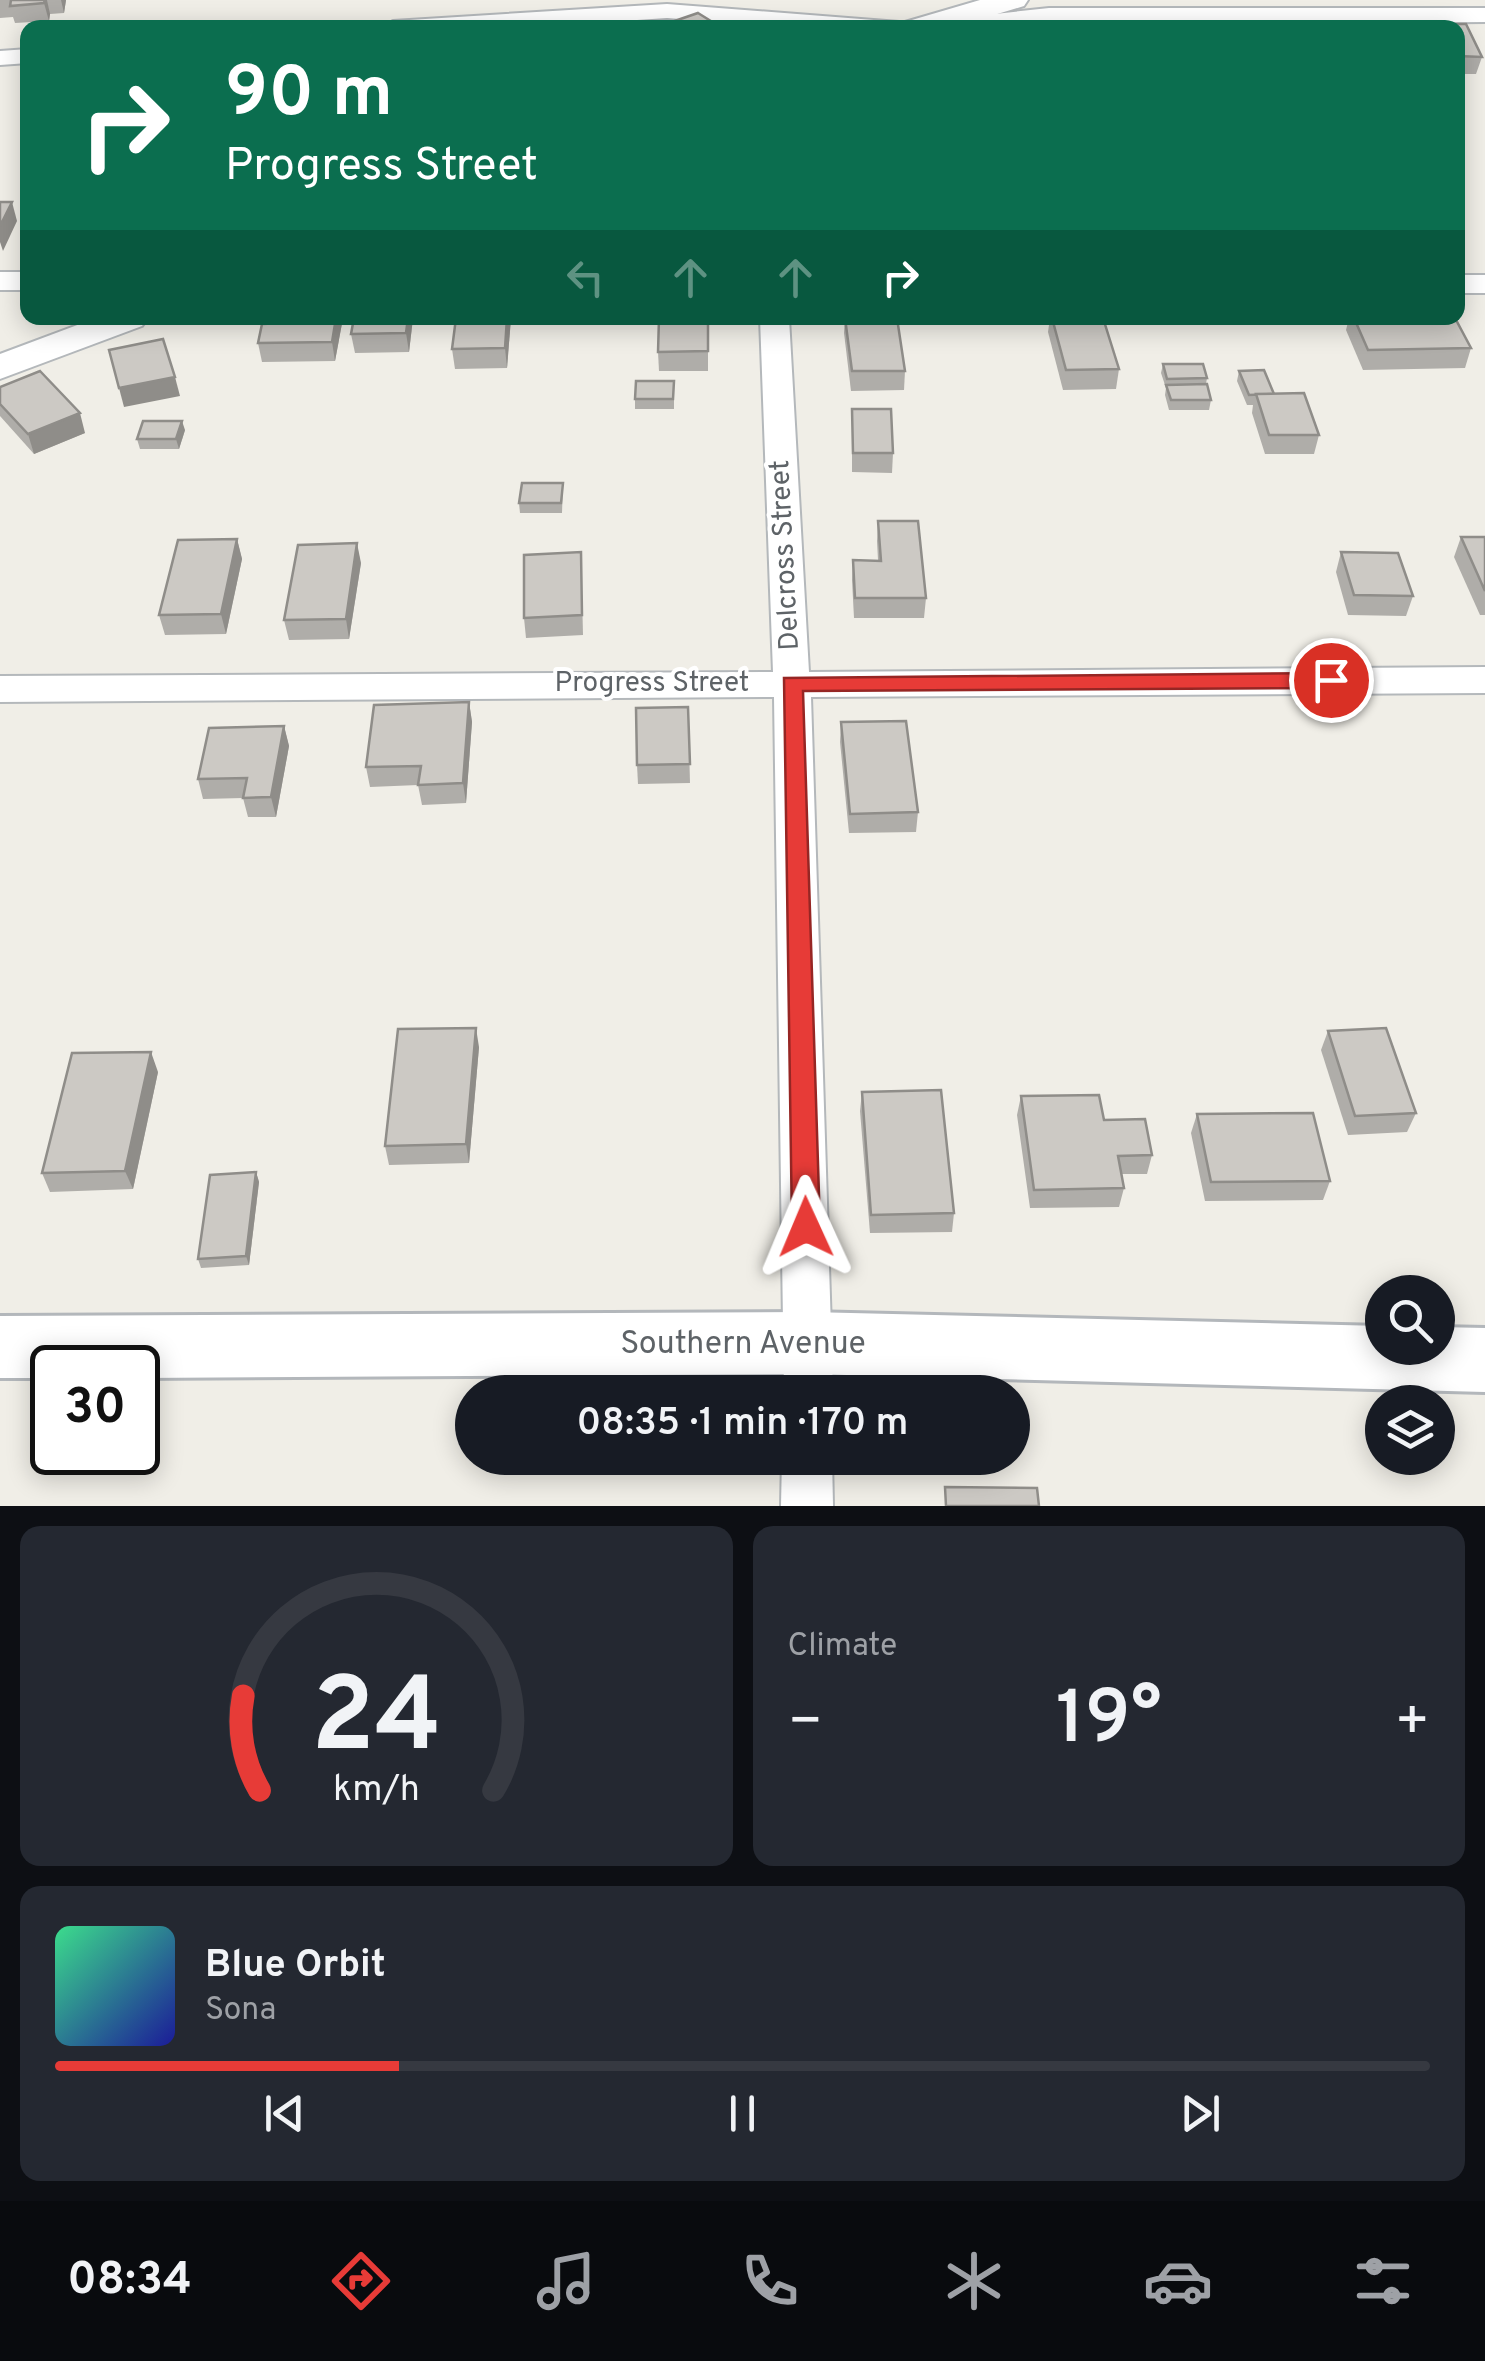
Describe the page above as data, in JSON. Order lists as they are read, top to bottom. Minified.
{"streets":{"main road":["Southern Avenue"],"street":["Delcross Street","Progress Street"]},"crossings":[["Delcross Street","Progress Street"],["Delcross Street","Southern Avenue"]],"page":{"turn":["90 m","Progress Street"],"limit":"30","trip":"08:35 · 1 min · 170 m","tile":"Climate","heat":["−","19°","+"],"song":["Blue Orbit","Sona"],"tabs":"08:34","gauge":["24","km/h"]}}
